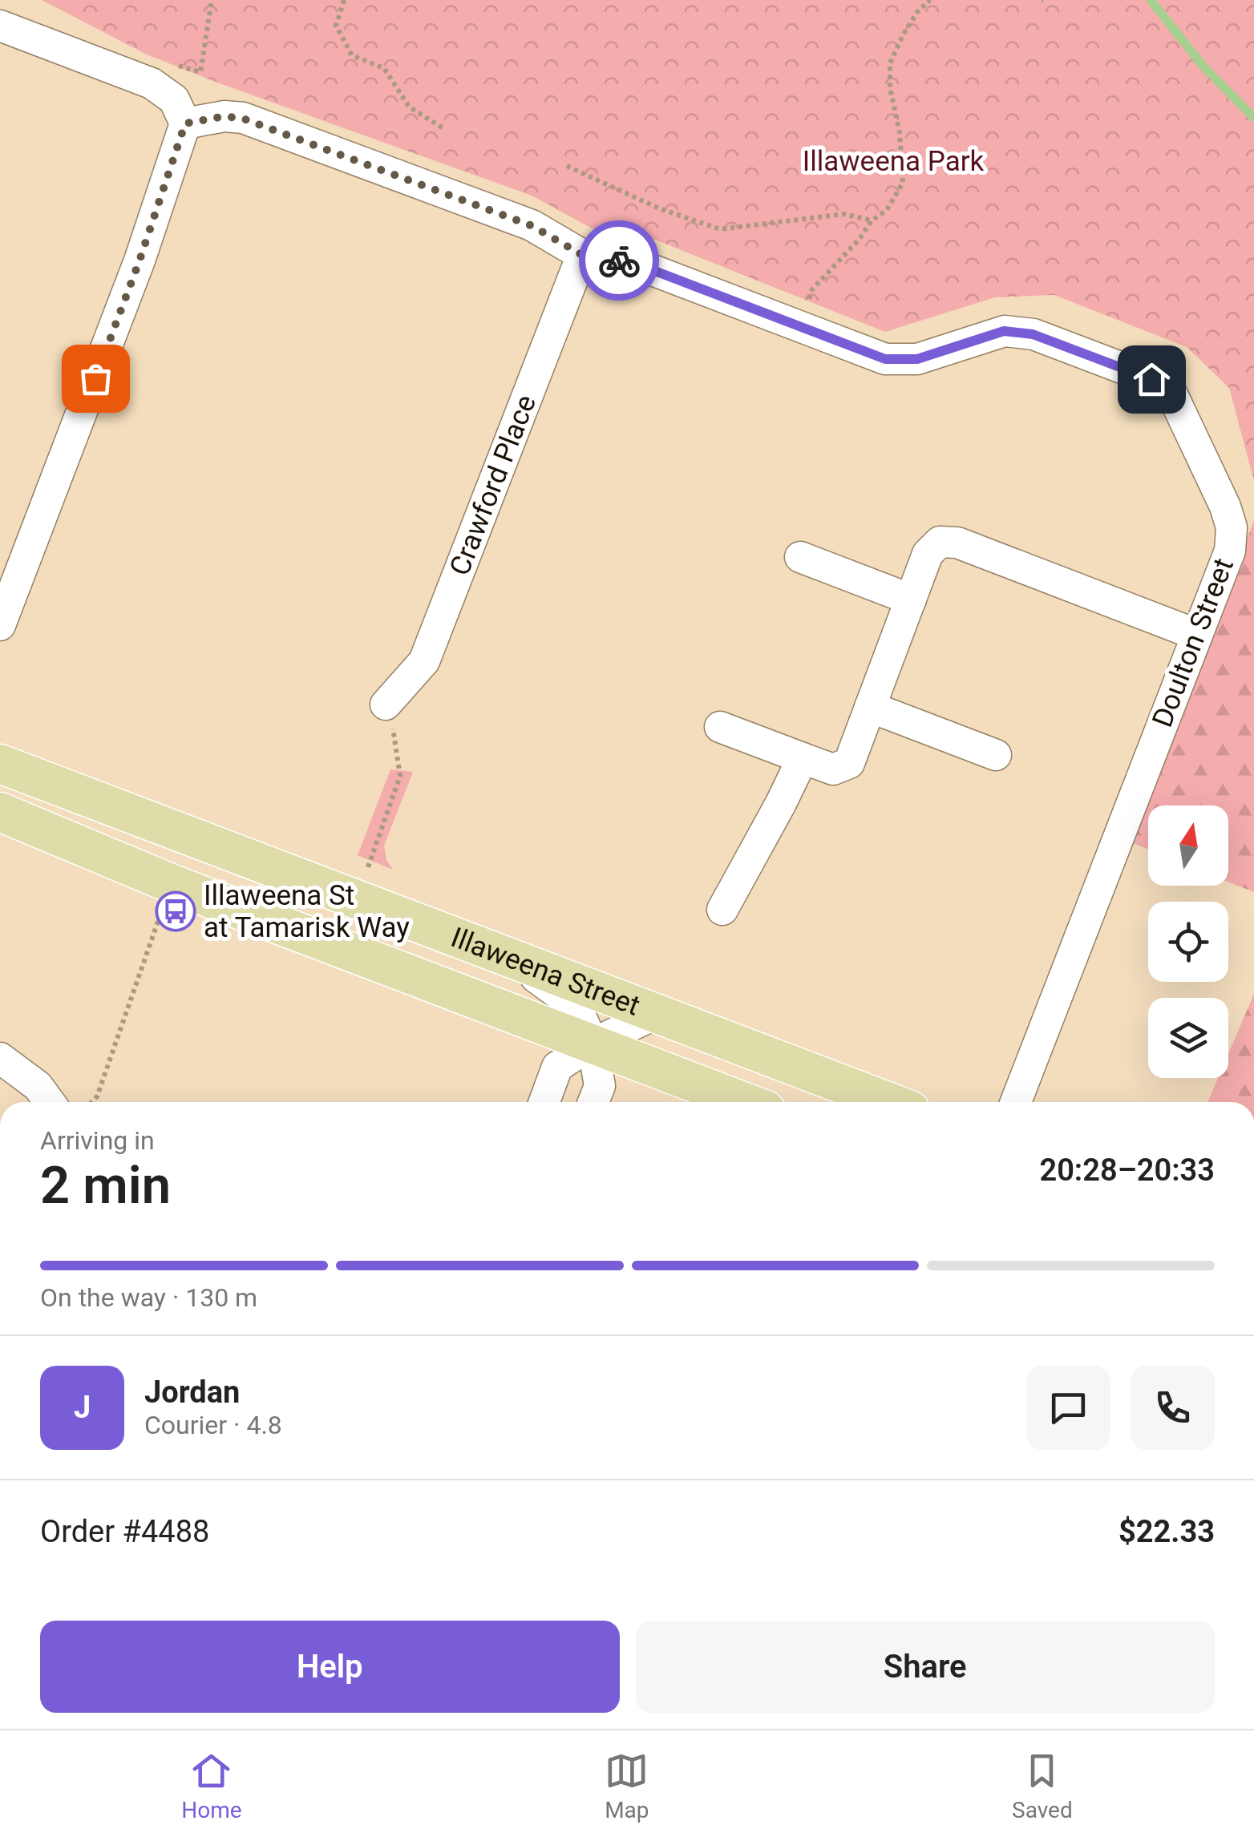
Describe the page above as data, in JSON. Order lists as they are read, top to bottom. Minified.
{"streets":{"main road":["Illaweena Street"],"street":["Crawford Place","Doulton Street"]},"crossings":[["Crawford Place","Doulton Street"]],"parks":["Illaweena Park"],"places":{"bus stop":["Illaweena St at Tamarisk Way"]},"north":"top","page":{"heading":["2 min","Arriving in","20:28–20:33"],"panel":["Jordan","Courier · 4.8","Order #4488","$22.33"],"bar":"On the way · 130 m","round":"J","buttons":["Help","Share"],"tabs":["Home","Map","Saved"]}}
